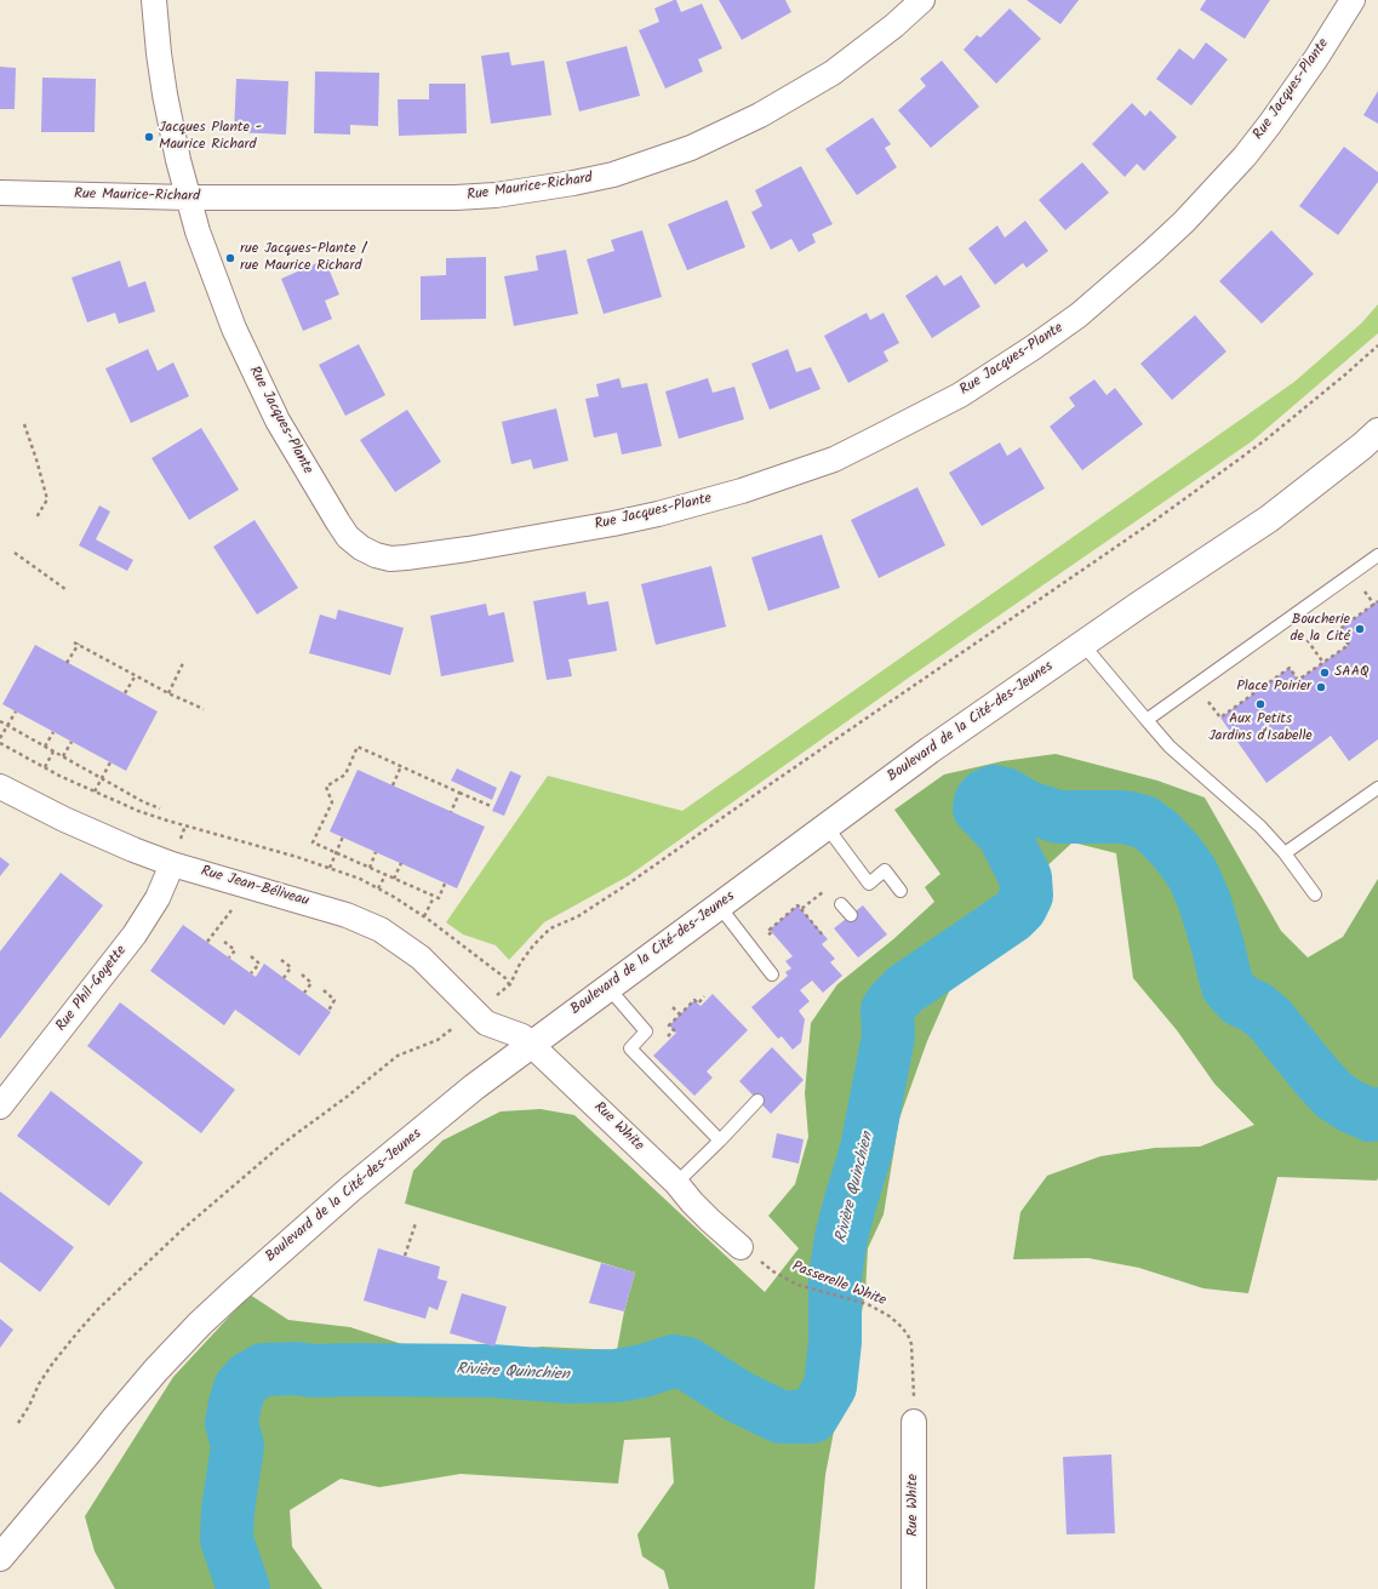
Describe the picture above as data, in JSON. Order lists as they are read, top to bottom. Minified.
{"streets":{"main road":["Boulevard de la Cité-des-Jeunes"],"street":["Rue Jacques-Plante","Rue Maurice-Richard","Rue Jean-Béliveau","Rue Phil-Goyette","Rue White"],"path":["Passerelle White"]},"crossings":[["Rue Jacques-Plante","Rue Maurice-Richard"],["Boulevard de la Cité-des-Jeunes","Rue White"],["Rue Jean-Béliveau","Rue Phil-Goyette"],["Rue Jean-Béliveau","Rue White"],["Rue White","Passerelle White"]],"water":["Rivière Quinchien"],"places":["Jacques Plante - Maurice Richard","rue Jacques-Plante / rue Maurice Richard","Boucherie de la Cité","SAAQ","Place Poirier","Aux Petits Jardins d'Isabelle"]}
